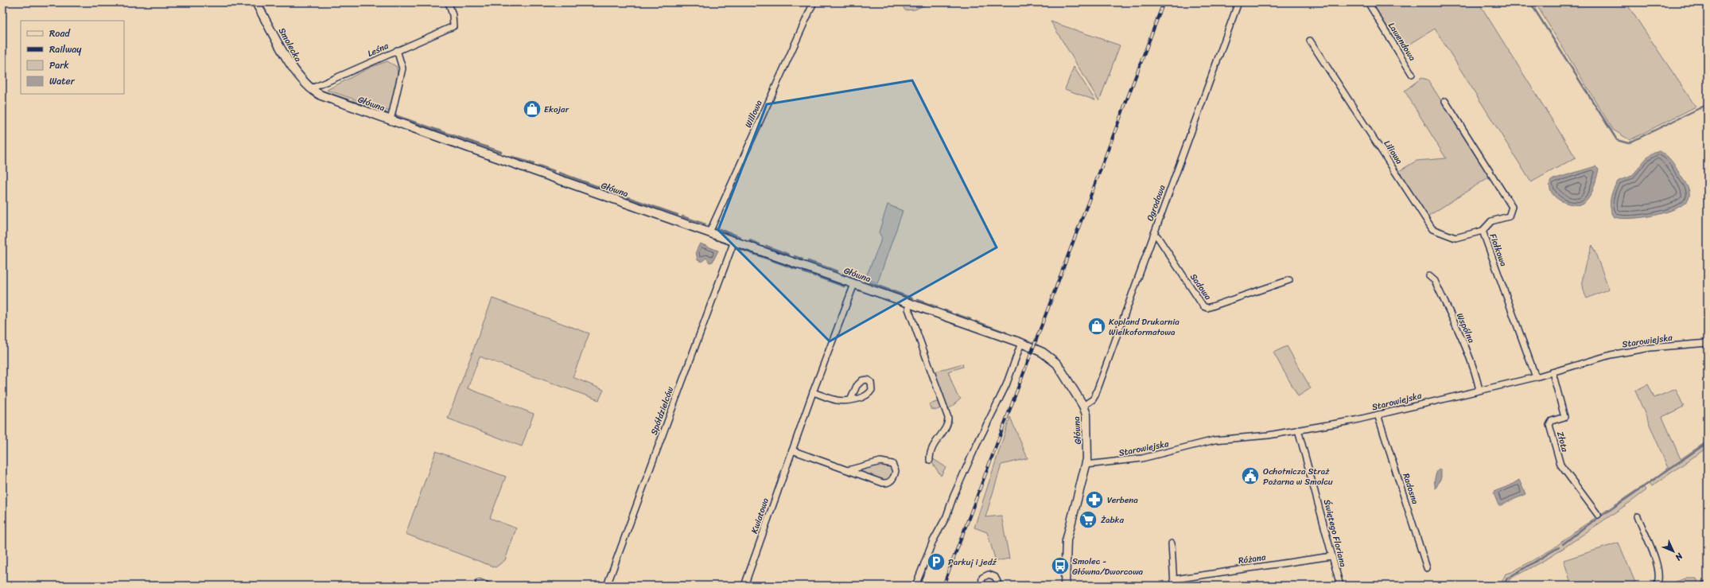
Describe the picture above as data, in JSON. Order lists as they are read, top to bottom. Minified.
{"streets":{"street":["Lawendowa","Smolecka","Leśna","Główna","Willowa","Liliowa","Ogrodowa","Fiołkowa","Sadowa","Wspólna","Starowiejska","Spółdzielców","Złota","Radosna","Kwiatowa","Świętego Floriana","Różana"]},"crossings":[["Smolecka","Leśna"],["Smolecka","Główna"],["Leśna","Główna"],["Główna","Willowa"],["Główna","Ogrodowa"],["Główna","Starowiejska"],["Główna","Spółdzielców"],["Główna","Kwiatowa"],["Liliowa","Fiołkowa"],["Ogrodowa","Sadowa"],["Fiołkowa","Starowiejska"],["Wspólna","Starowiejska"],["Starowiejska","Złota"],["Starowiejska","Radosna"],["Starowiejska","Świętego Floriana"],["Świętego Floriana","Różana"]],"places":{"shop":["Ekojar","Kopland Drukarnia Wielkoformatowa"],"public building":["Ochotnicza Straż Pożarna w Smolcu"],"pharmacy":["Verbena"],"supermarket":["Żabka"],"parking":["Parkuj i jedź"],"bus stop":["Smolec - Główna/Dworcowa"]},"legend":["Road","Railway","Park","Water"],"north":"bottom right"}
